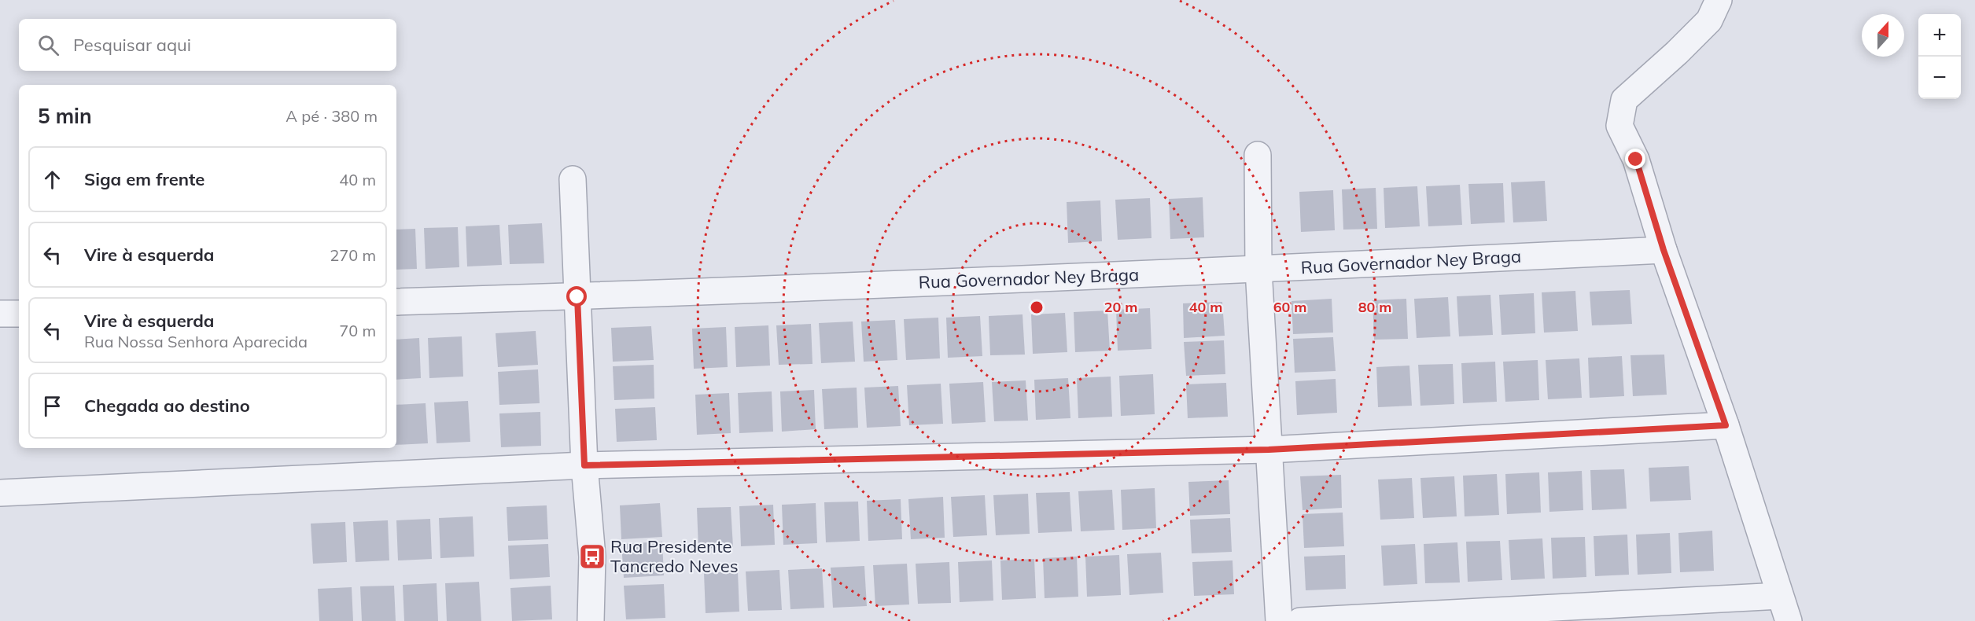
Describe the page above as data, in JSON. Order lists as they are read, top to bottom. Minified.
{"streets":{"street":["Rua Governador Ney Braga"]},"places":{"bus stop":["Rua Presidente Tancredo Neves"]},"north":"top","page":{"map_buttons":["+","−"],"search":"Pesquisar aqui","heading":["5 min","A pé · 380 m"],"list":[["Siga em frente","40 m"],["Vire à esquerda","270 m"],["Vire à esquerda","Rua Nossa Senhora Aparecida","70 m"],"Chegada ao destino"]},"rings":["20 m","40 m","60 m","80 m"]}
